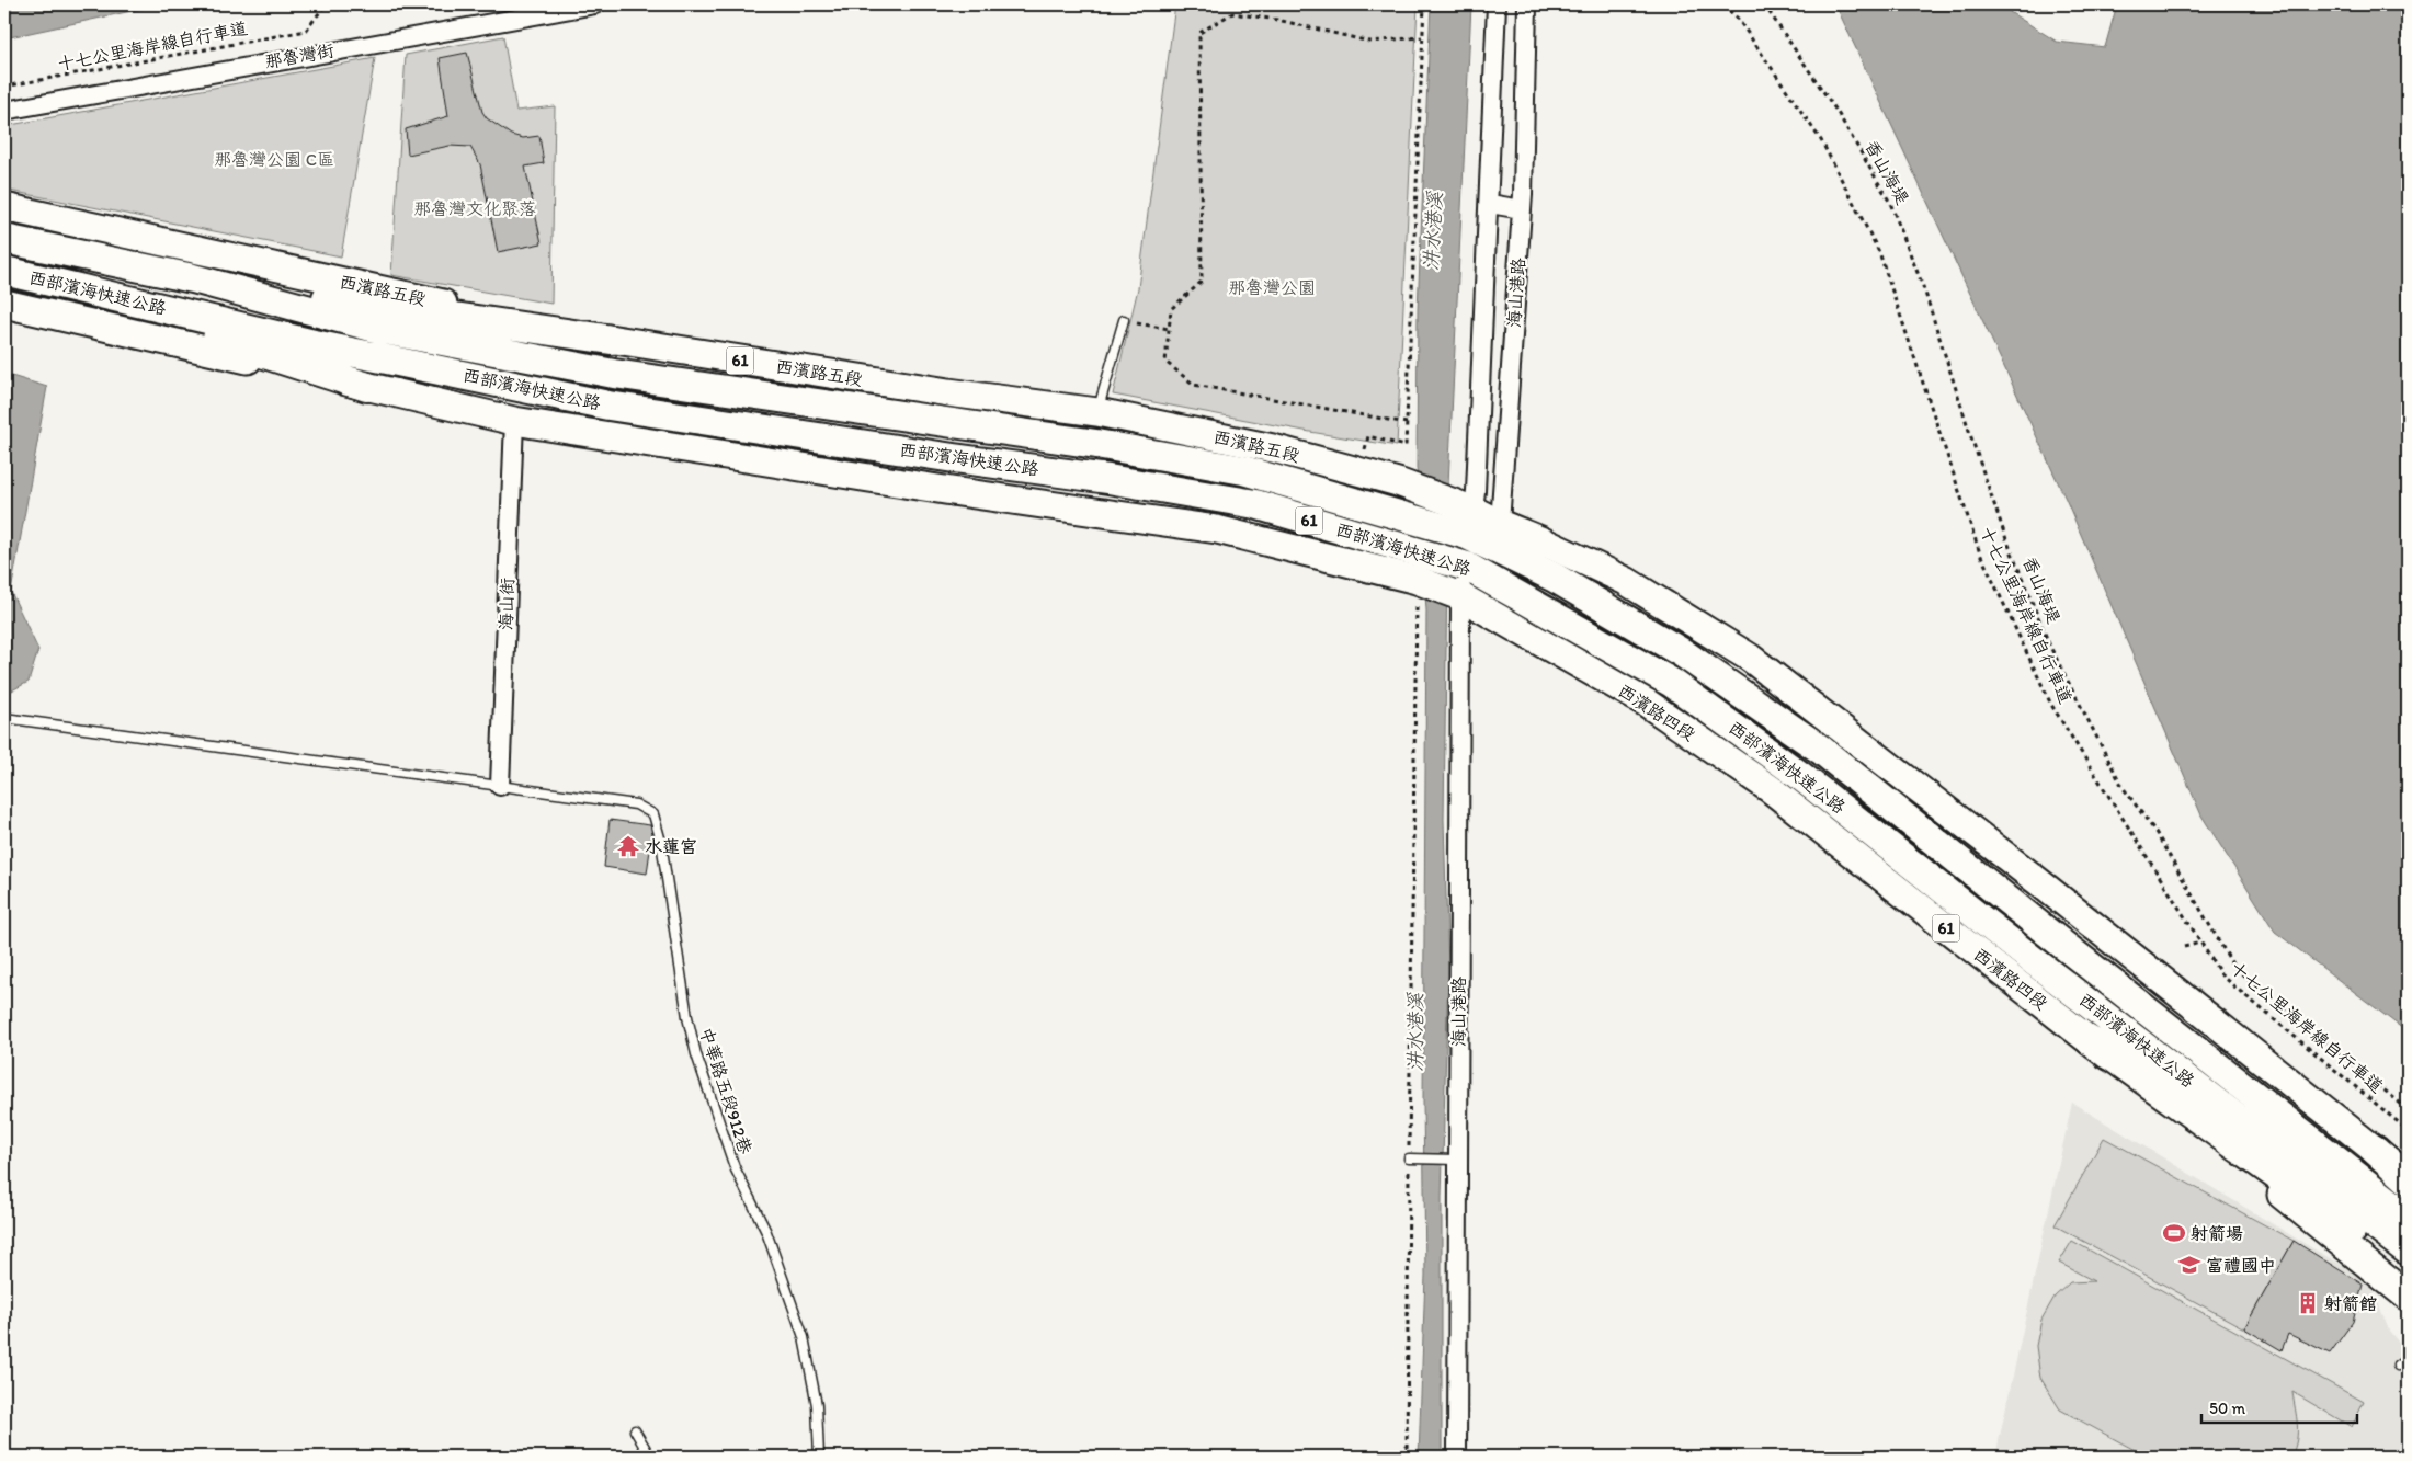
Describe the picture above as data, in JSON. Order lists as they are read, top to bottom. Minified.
{"streets":{"highway":["西部濱海快速公路","61"],"main road":["西濱路五段","西濱路四段"],"street":["那魯灣街","海山港路","海山街"],"lane":["中華路五段912巷"],"path":["十七公里海岸線自行車道","香山海堤"]},"crossings":[["西濱路五段","西部濱海快速公路"],["西濱路五段","海山港路"],["西濱路五段","61"],["西部濱海快速公路","海山港路"],["西部濱海快速公路","61"],["海山港路","61"],["海山港路","西濱路四段"],["61","海山街"],["61","西濱路四段"],["海山街","中華路五段912巷"]],"water":["汫水港溪"],"parks":["那魯灣公園 C區","那魯灣文化聚落","那魯灣公園"],"places":{"temple":["水蓮宮"],"sports":["射箭場"],"school or university":["富禮國中"],"building":["射箭館"]},"scale_bar":"50 m"}
